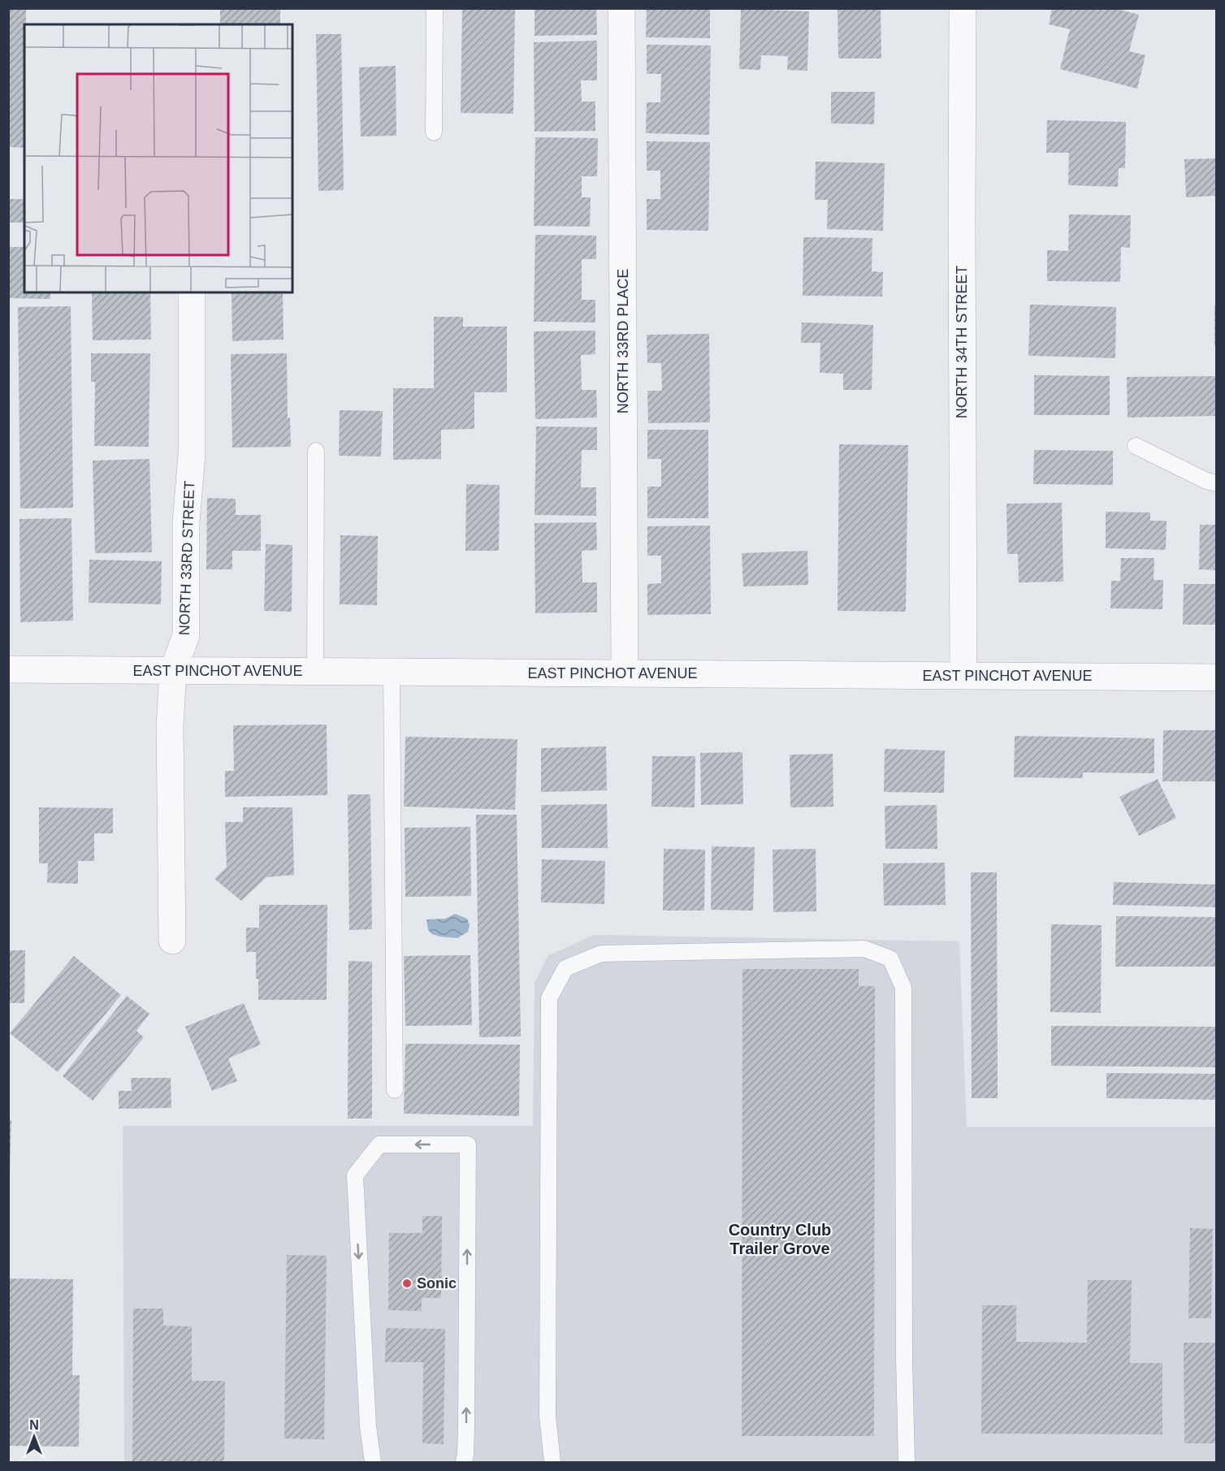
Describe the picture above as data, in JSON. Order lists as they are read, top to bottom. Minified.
{"streets":{"street":["NORTH 33RD PLACE","NORTH 34TH STREET","NORTH 33RD STREET","EAST PINCHOT AVENUE"]},"crossings":[["NORTH 33RD PLACE","EAST PINCHOT AVENUE"],["NORTH 34TH STREET","EAST PINCHOT AVENUE"],["NORTH 33RD STREET","EAST PINCHOT AVENUE"]],"districts":["Country Club Trailer Grove"],"places":["Sonic"],"north":"top"}
